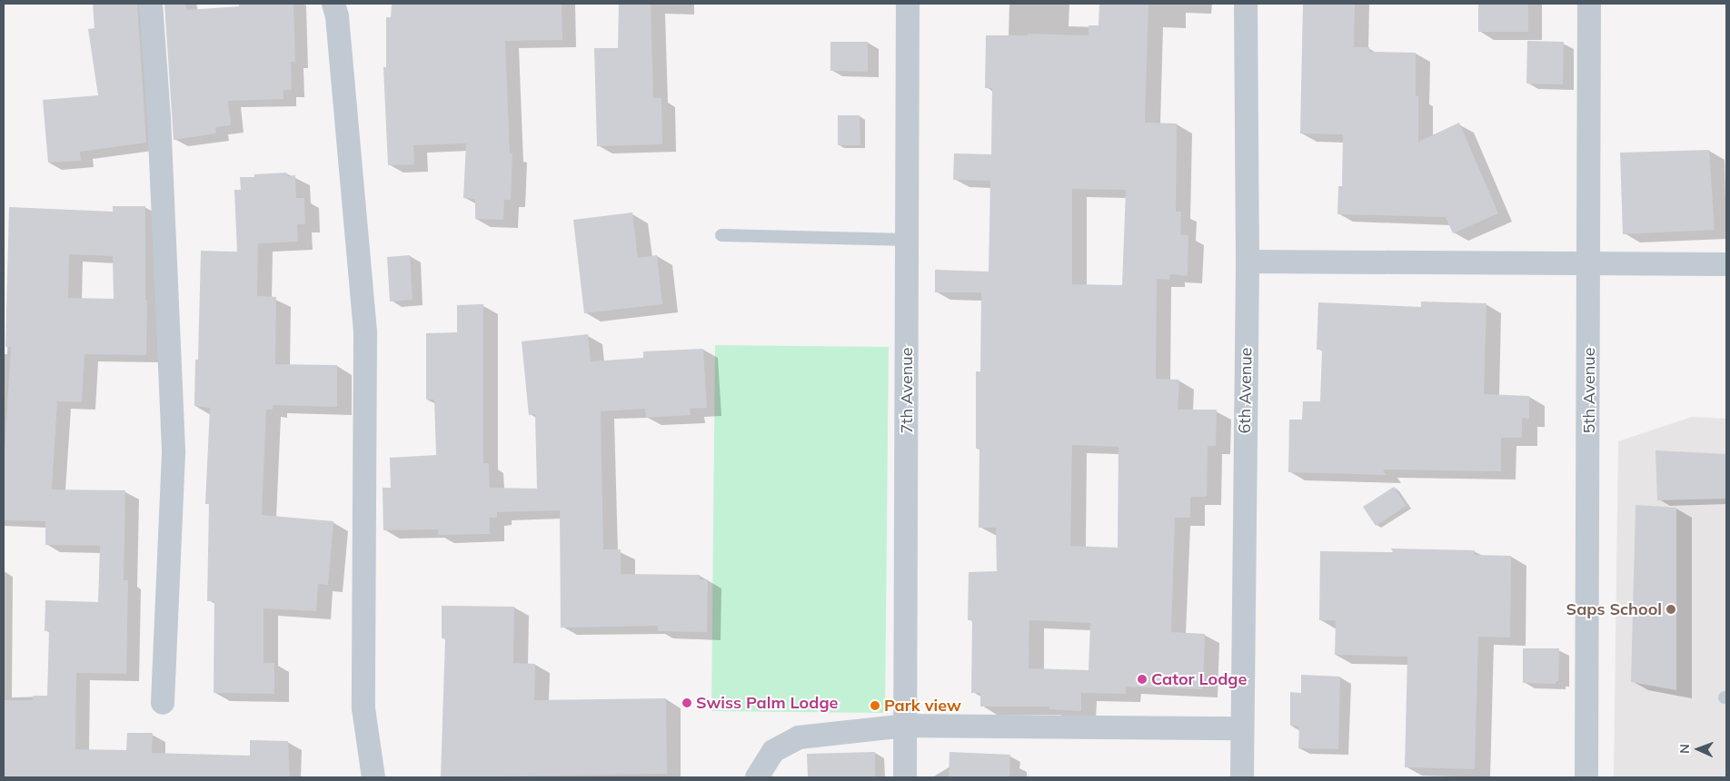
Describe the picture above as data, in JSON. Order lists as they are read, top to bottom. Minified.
{"streets":{"street":["7th Avenue","6th Avenue","5th Avenue"]},"places":["Saps School","Cator Lodge","Swiss Palm Lodge","Park view"],"north":"left"}
